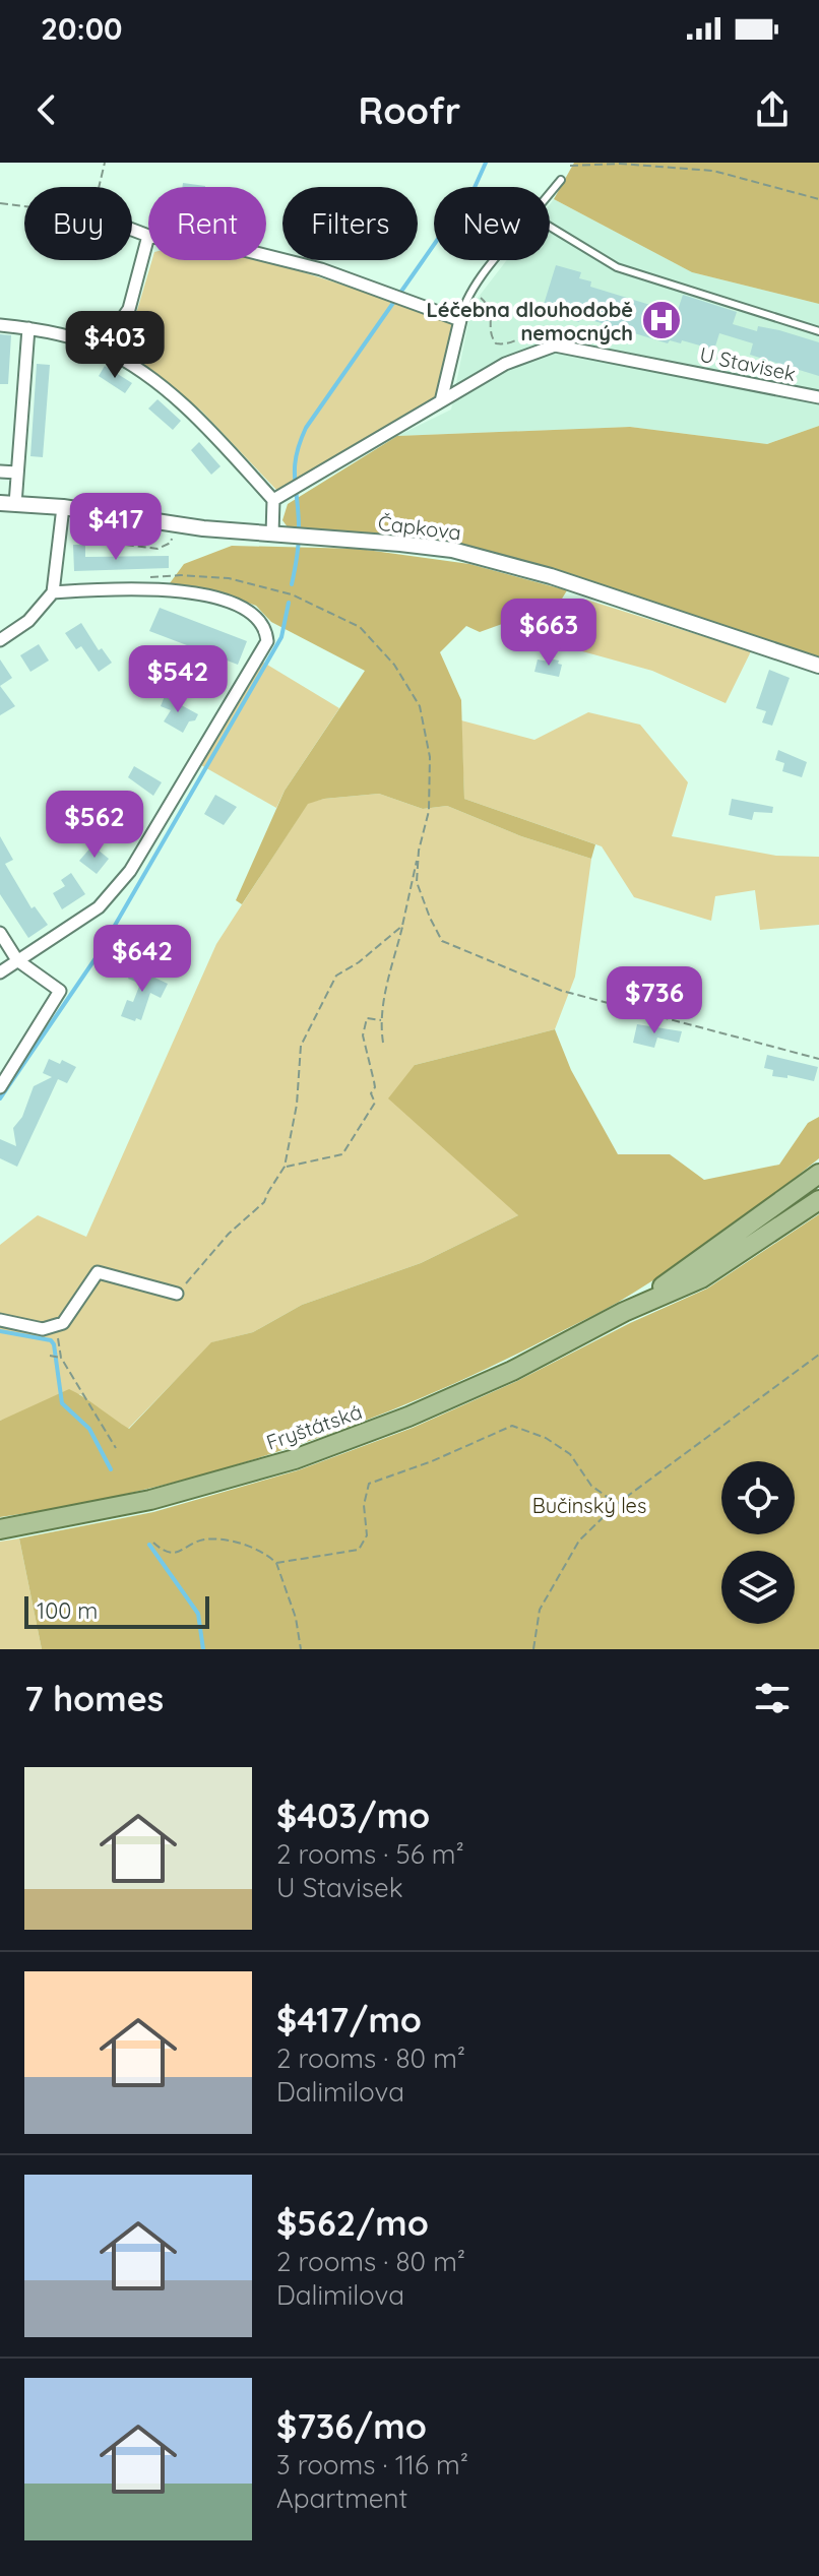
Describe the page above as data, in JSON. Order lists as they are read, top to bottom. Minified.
{"streets":{"main road":["Fryštátská"],"street":["U Stavisek","Čapkova"]},"parks":["Bučinský les"],"places":{"hospital":["Léčebna dlouhodobě nemocných"]},"scale_bar":"100 m","page":{"status":"20:00","header":"Roofr","chip":["Buy","Rent","Filters","New"],"price":["$403","$417","$663","$542","$562","$642","$736"],"scale":"100 m","heading":"7 homes","list":[{"name":"$403/mo","note":"2 rooms · 56 m² · U Stavisek"},{"name":"$417/mo","note":"2 rooms · 80 m² · Dalimilova"},{"name":"$562/mo","note":"2 rooms · 80 m² · Dalimilova"},{"name":"$736/mo","note":"3 rooms · 116 m² · Apartment"}]}}
